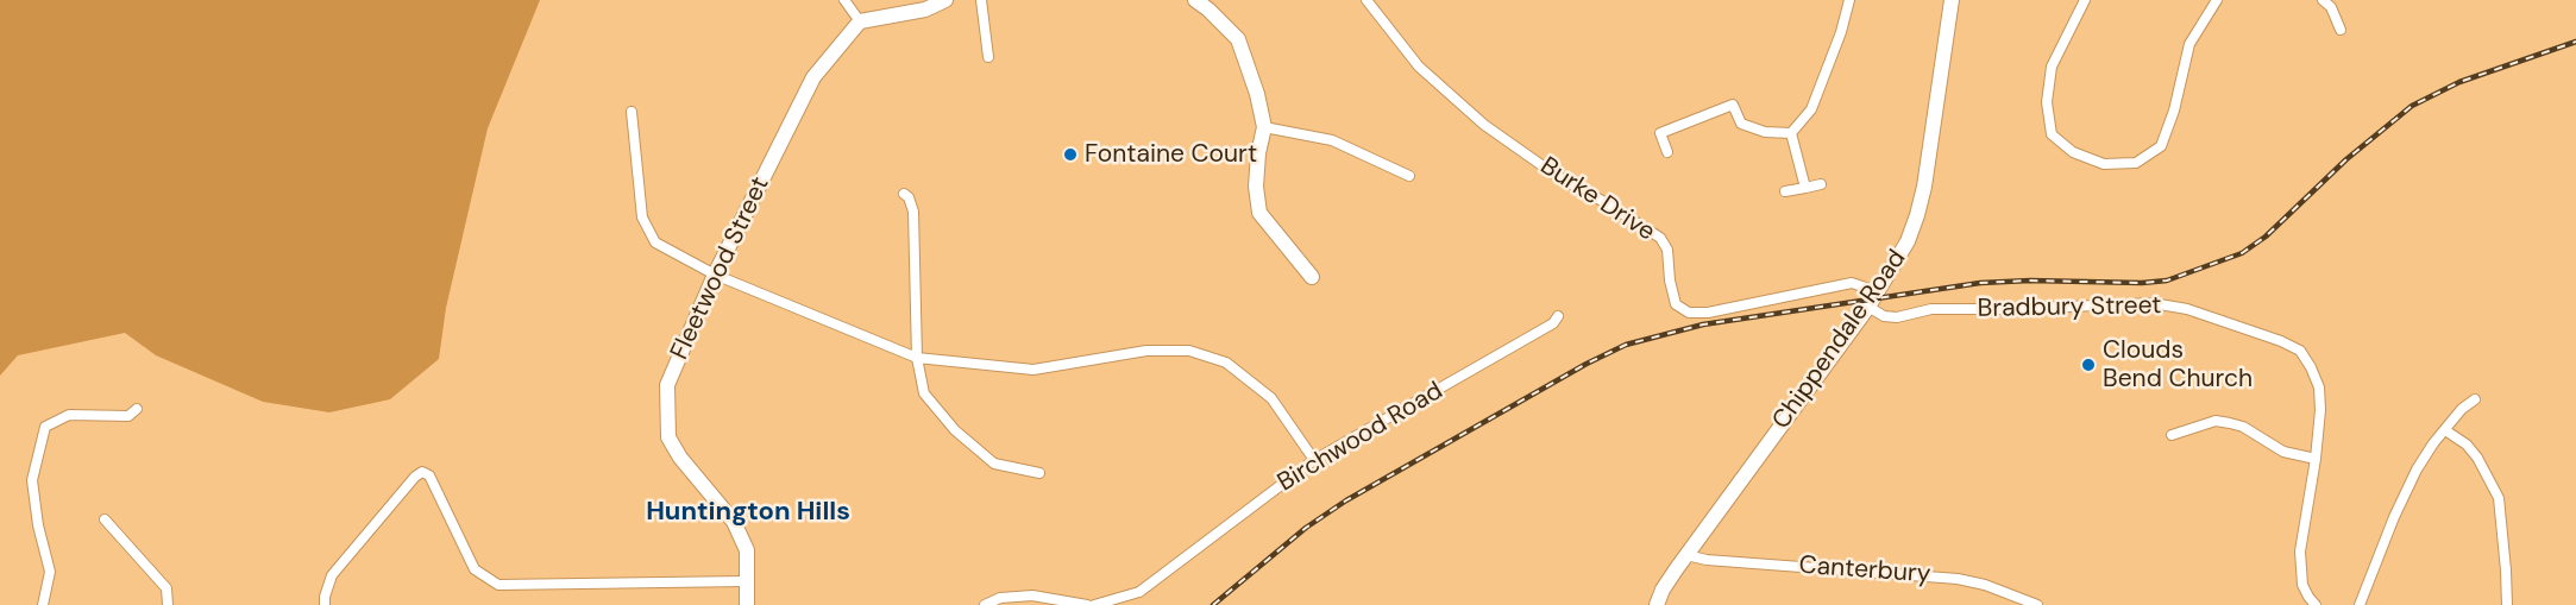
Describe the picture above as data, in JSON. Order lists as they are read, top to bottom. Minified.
{"streets":{"street":["Burke Drive","Fleetwood Street","Bradbury Street","Chippendale Road","Birchwood Road","Canterbury"]},"crossings":[["Burke Drive","Chippendale Road"],["Bradbury Street","Chippendale Road"],["Chippendale Road","Canterbury"]],"districts":["Huntington Hills"],"places":["Fontaine Court","Clouds Bend Church"]}
